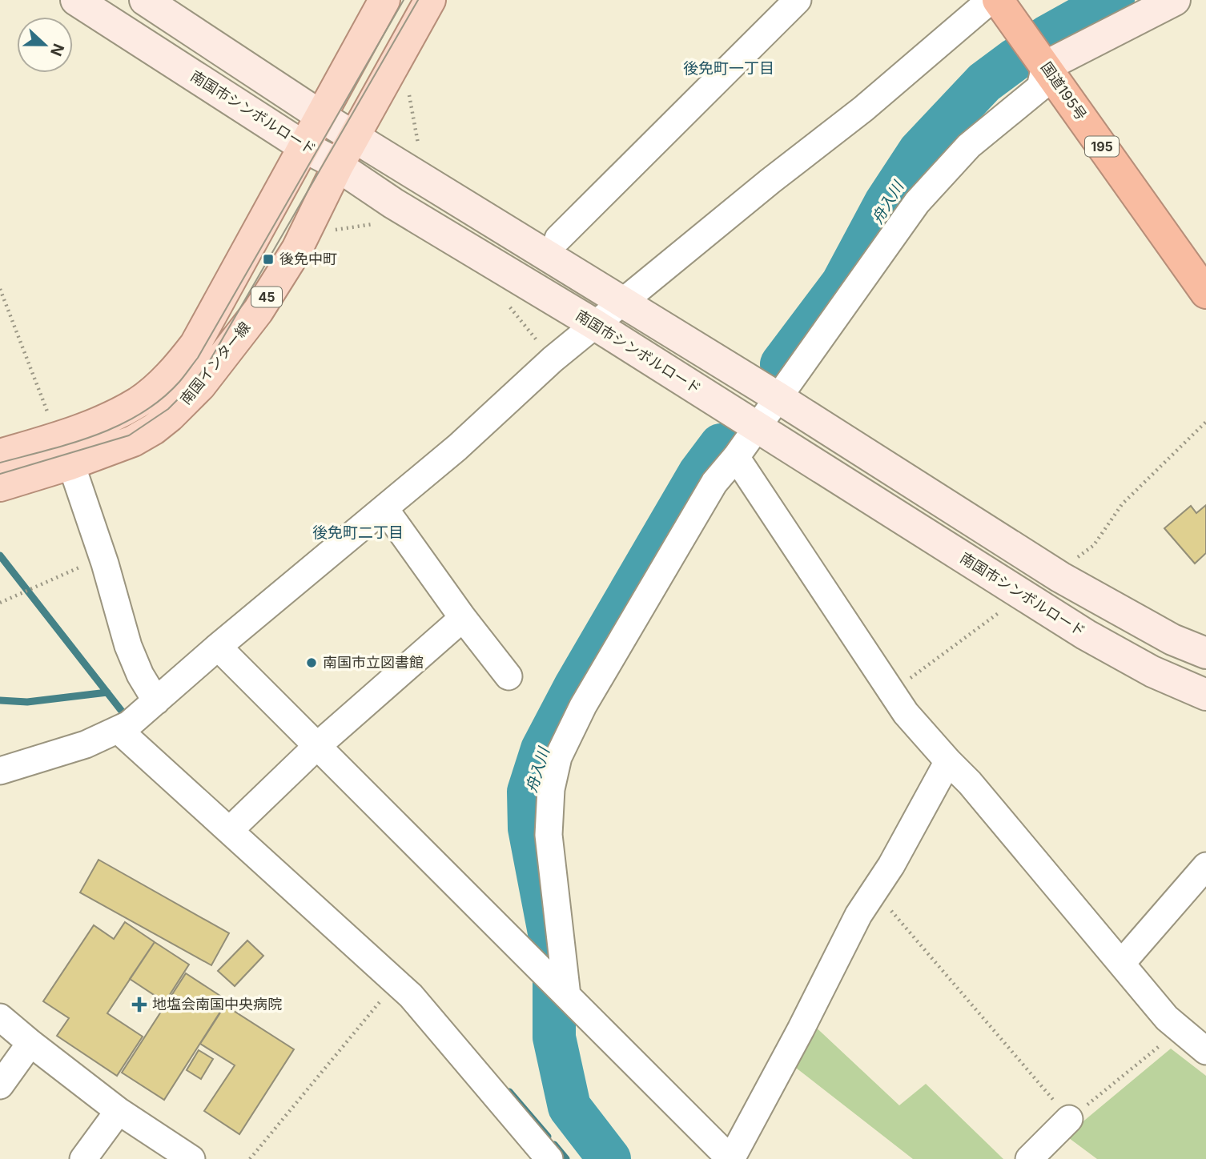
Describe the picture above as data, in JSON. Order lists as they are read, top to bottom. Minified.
{"streets":{"highway":["国道195号","195"],"main road":["45","南国インター線"],"street":["南国市シンボルロード"]},"crossings":[["南国市シンボルロード","南国インター線"]],"districts":["後免町一丁目","後免町二丁目"],"water":["舟入川"],"places":{"transit":["後免中町"],"other":["南国市立図書館"],"health":["地塩会南国中央病院"]},"north":"right"}
